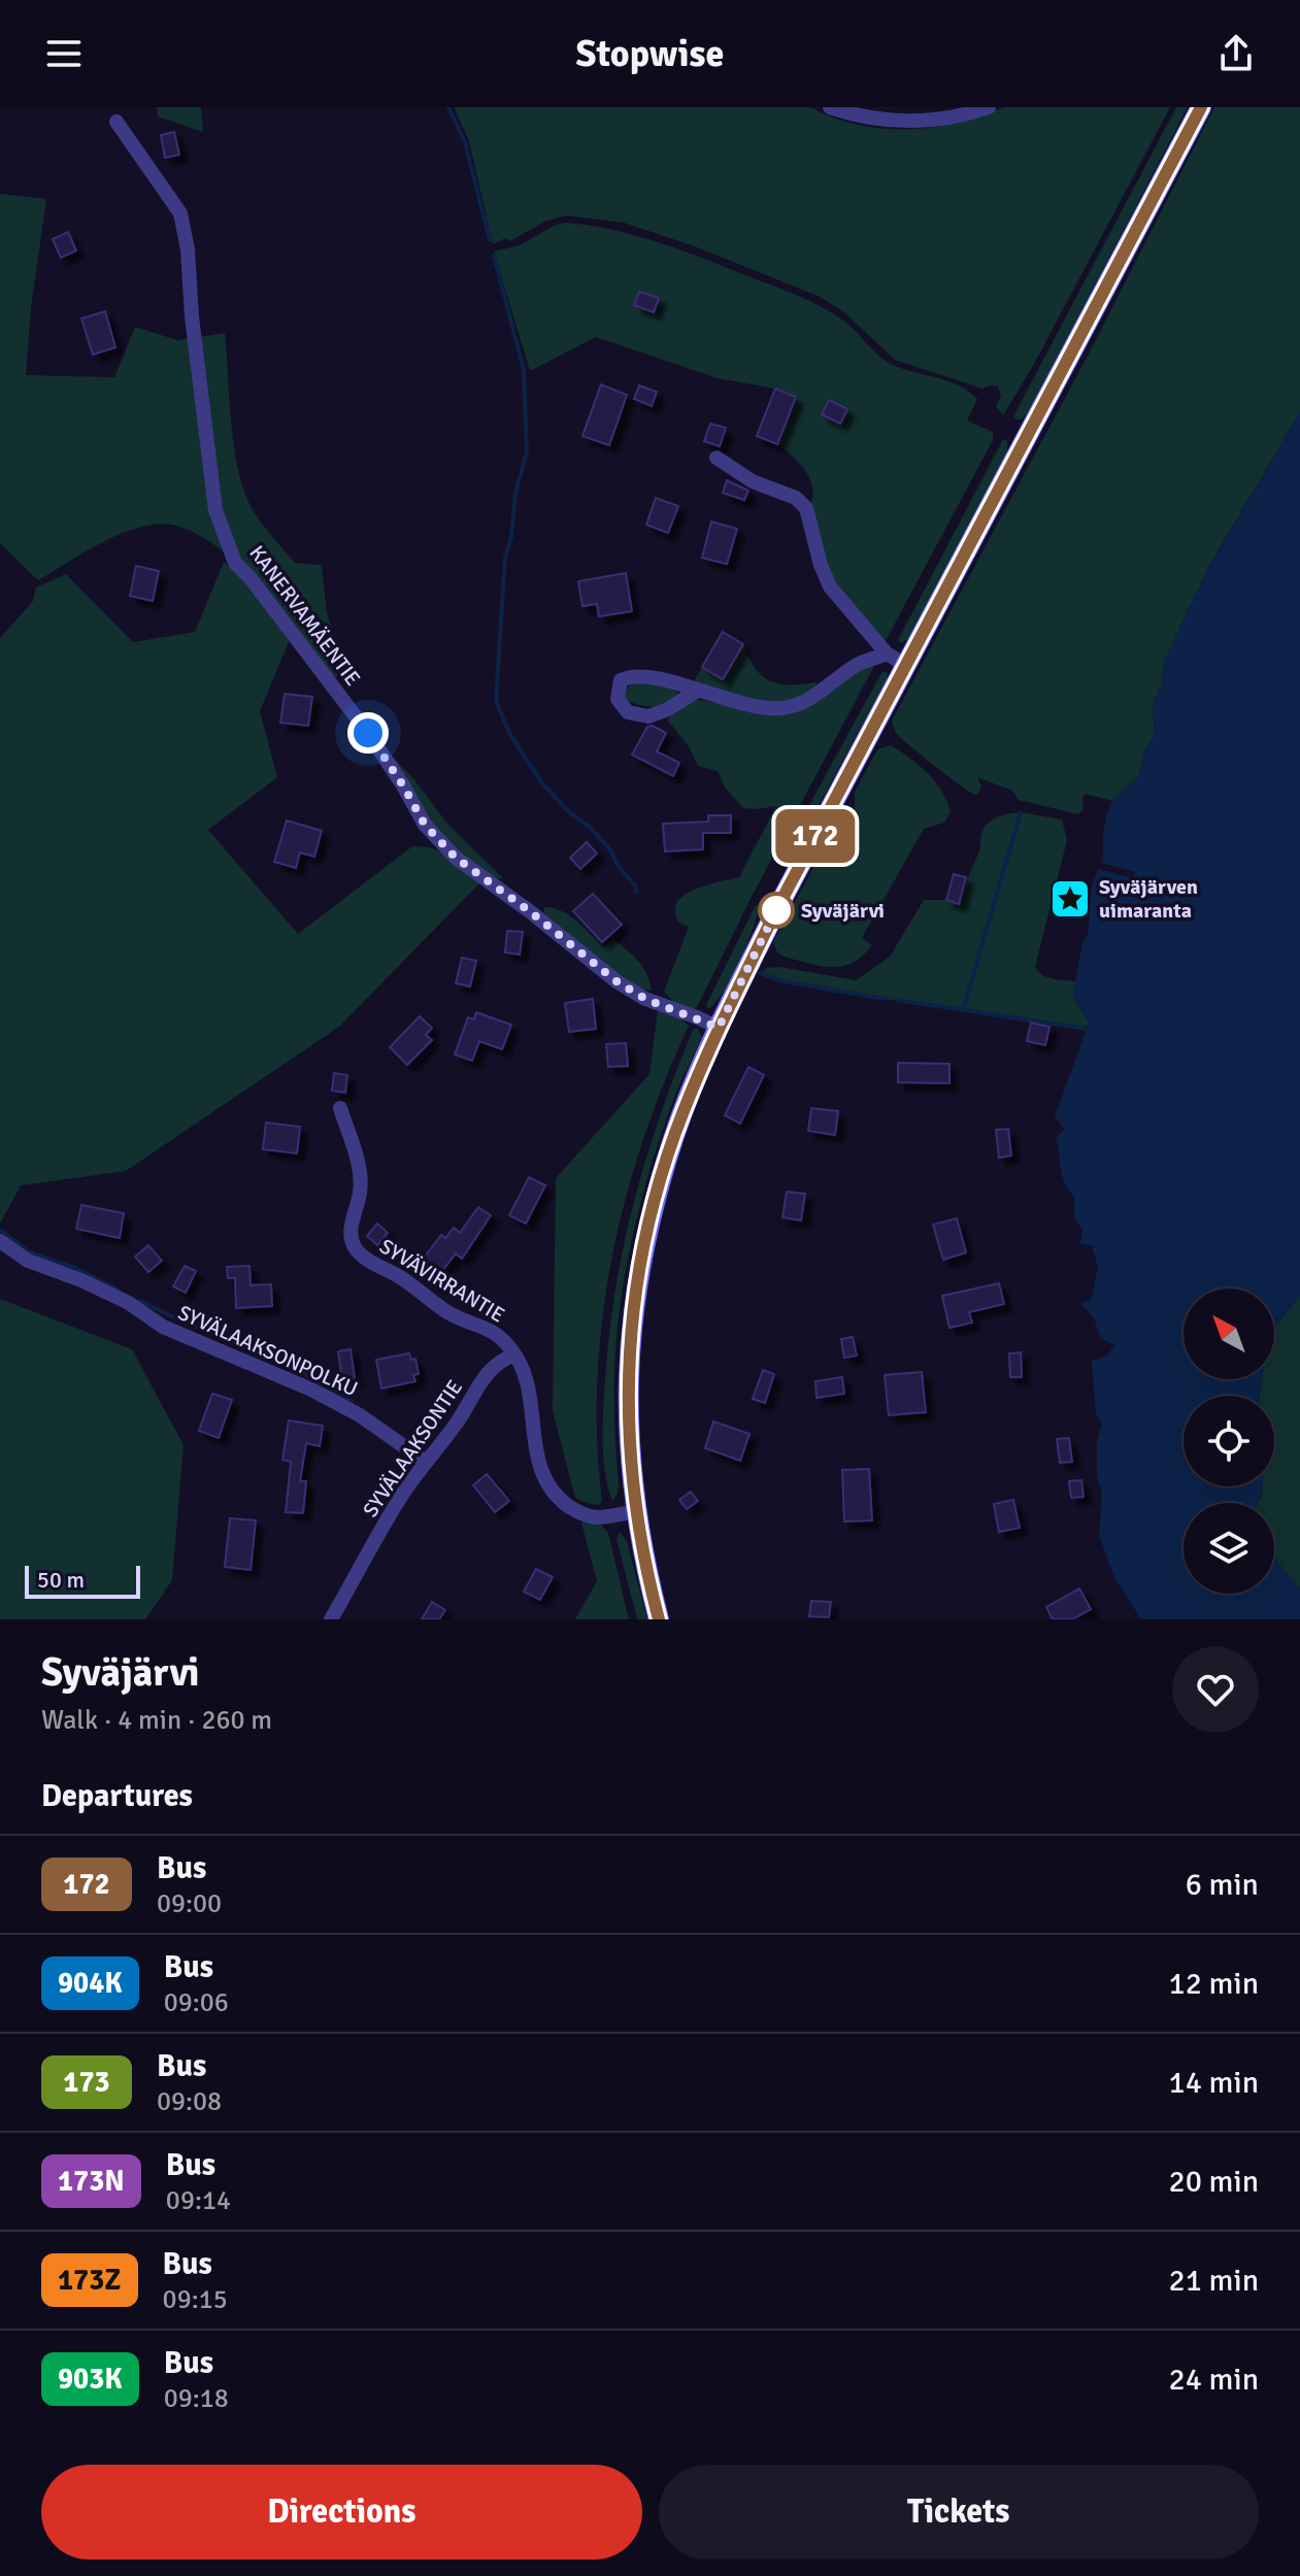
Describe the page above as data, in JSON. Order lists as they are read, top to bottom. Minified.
{"streets":{"street":["KANERVAMÄENTIE","SYVÄVIRRANTIE","SYVÄLAAKSONPOLKU","SYVÄLAAKSONTIE"]},"crossings":[["SYVÄVIRRANTIE","SYVÄLAAKSONTIE"],["SYVÄLAAKSONPOLKU","SYVÄLAAKSONTIE"]],"places":{"place":["Syväjärven uimaranta"],"other":["Syväjärvi"]},"lines":["bus line 172"],"scale_bar":"50 m","north":"top left","page":{"header":"Stopwise","on_map":"172","scale":"50 m","heading":[["Syväjärvi","Walk · 4 min · 260 m"],"Departures"],"list":[{"mark":"172","name":"Bus","note":"09:00","value":"6 min"},{"mark":"904K","name":"Bus","note":"09:06","value":"12 min"},{"mark":"173","name":"Bus","note":"09:08","value":"14 min"},{"mark":"173N","name":"Bus","note":"09:14","value":"20 min"},{"mark":"173Z","name":"Bus","note":"09:15","value":"21 min"},{"mark":"903K","name":"Bus","note":"09:18","value":"24 min"}],"buttons":["Directions","Tickets"]}}
